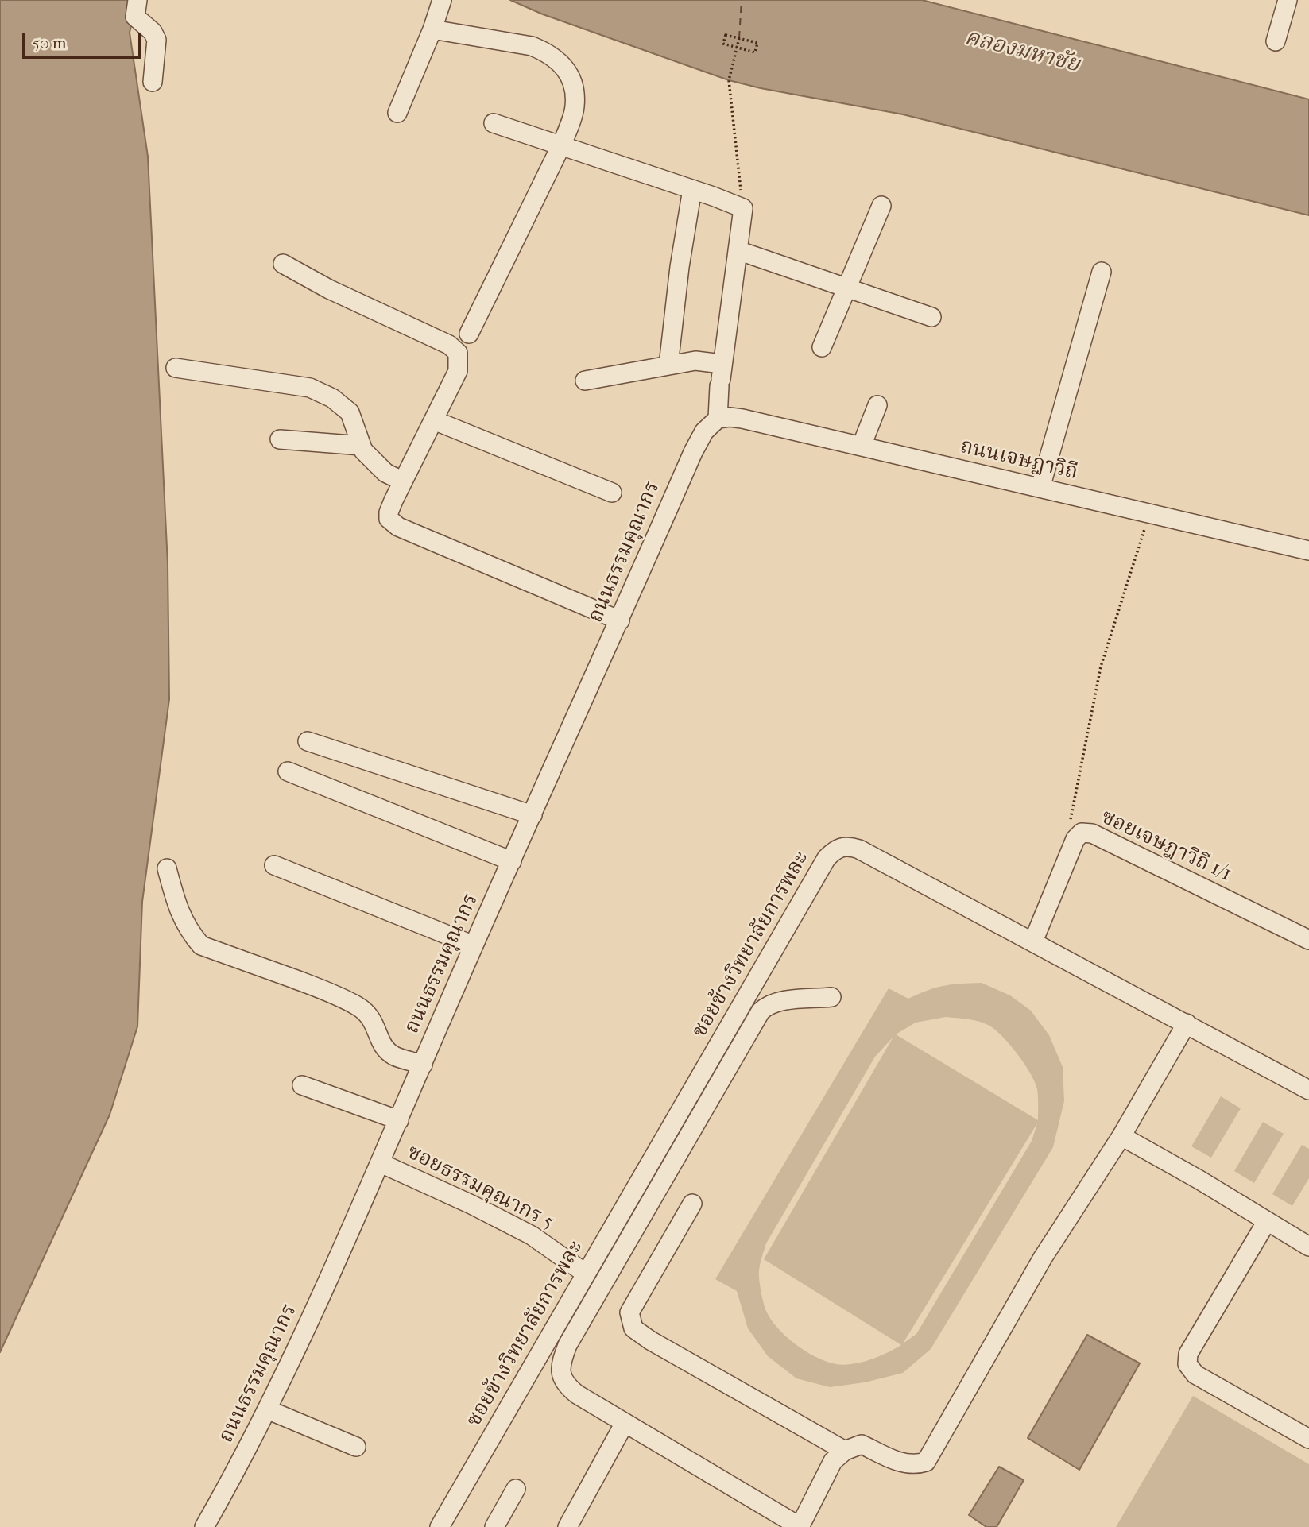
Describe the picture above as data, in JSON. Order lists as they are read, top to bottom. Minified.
{"streets":{"street":["ถนนเจษฎาวิถี","ถนนธรรมคุณากร","ซอยเจษฎาวิถี 1/1","ซอยข้างวิทยาลัยการพละ","ซอยธรรมคุณากร 5"]},"crossings":[["ถนนเจษฎาวิถี","ถนนธรรมคุณากร"],["ถนนธรรมคุณากร","ซอยธรรมคุณากร 5"],["ซอยเจษฎาวิถี 1/1","ซอยข้างวิทยาลัยการพละ"],["ซอยข้างวิทยาลัยการพละ","ซอยธรรมคุณากร 5"]],"water":["คลองมหาชัย"],"scale_bar":"50 m"}
